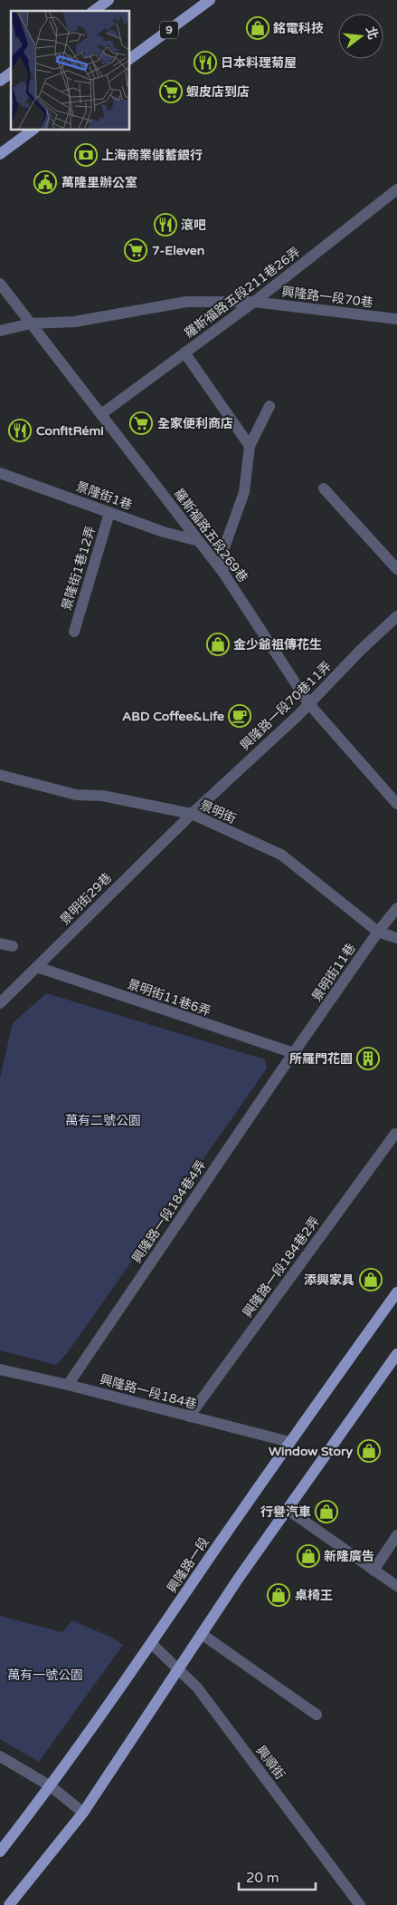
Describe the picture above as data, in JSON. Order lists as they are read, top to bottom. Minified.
{"streets":{"main road":["9","興隆路一段"],"street":["羅斯福路五段211巷26弄","興隆路一段70巷","景隆街1巷","羅斯福路五段269巷","景隆街1巷12弄","興隆路一段70巷11弄","景明街","景明街29巷","景明街11巷","景明街11巷6弄","興隆路一段184巷4弄","興隆路一段184巷2弄","興隆路一段184巷","興順街"]},"crossings":[["羅斯福路五段211巷26弄","興隆路一段70巷"],["羅斯福路五段211巷26弄","羅斯福路五段269巷"],["興隆路一段70巷","羅斯福路五段269巷"],["景隆街1巷","羅斯福路五段269巷"],["景隆街1巷","景隆街1巷12弄"],["羅斯福路五段269巷","興隆路一段70巷11弄"],["興隆路一段70巷11弄","景明街"],["興隆路一段70巷11弄","景明街29巷"],["景明街","景明街29巷"],["景明街","景明街11巷"],["景明街29巷","景明街11巷6弄"],["景明街11巷","景明街11巷6弄"],["景明街11巷","興隆路一段184巷4弄"],["景明街11巷6弄","興隆路一段184巷4弄"],["興隆路一段184巷4弄","興隆路一段184巷"],["興隆路一段184巷2弄","興隆路一段184巷"],["興隆路一段184巷","興隆路一段"],["興隆路一段","興順街"]],"parks":["萬有二號公園","萬有一號公園"],"places":{"shop":["銘電科技","金少爺祖傳花生","添興家具","Window Story","行譽汽車","新隆廣告","桌椅王"],"restaurant":["日本料理菊屋","滾吧","ConfitRémi"],"supermarket":["蝦皮店到店","7-Eleven","全家便利商店"],"bank":["上海商業儲蓄銀行"],"public building":["萬隆里辦公室"],"cafe":["ABD Coffee&Life"],"building":["所羅門花園"]},"scale_bar":"20 m","north":"right"}
